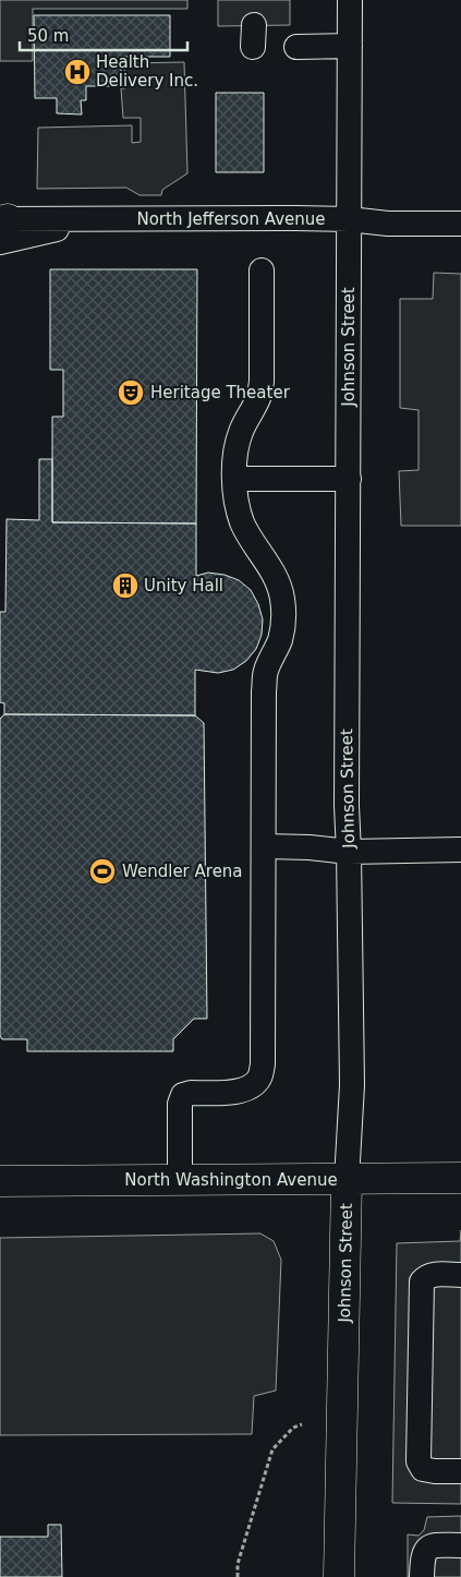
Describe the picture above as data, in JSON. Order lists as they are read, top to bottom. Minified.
{"streets":{"main road":["Johnson Street","North Washington Avenue"],"street":["North Jefferson Avenue"]},"crossings":[["North Jefferson Avenue","Johnson Street"],["Johnson Street","North Washington Avenue"]],"places":{"hospital":["Health Delivery Inc."],"theatre":["Heritage Theater"],"building":["Unity Hall"],"sports":["Wendler Arena"]},"scale_bar":"50 m"}
